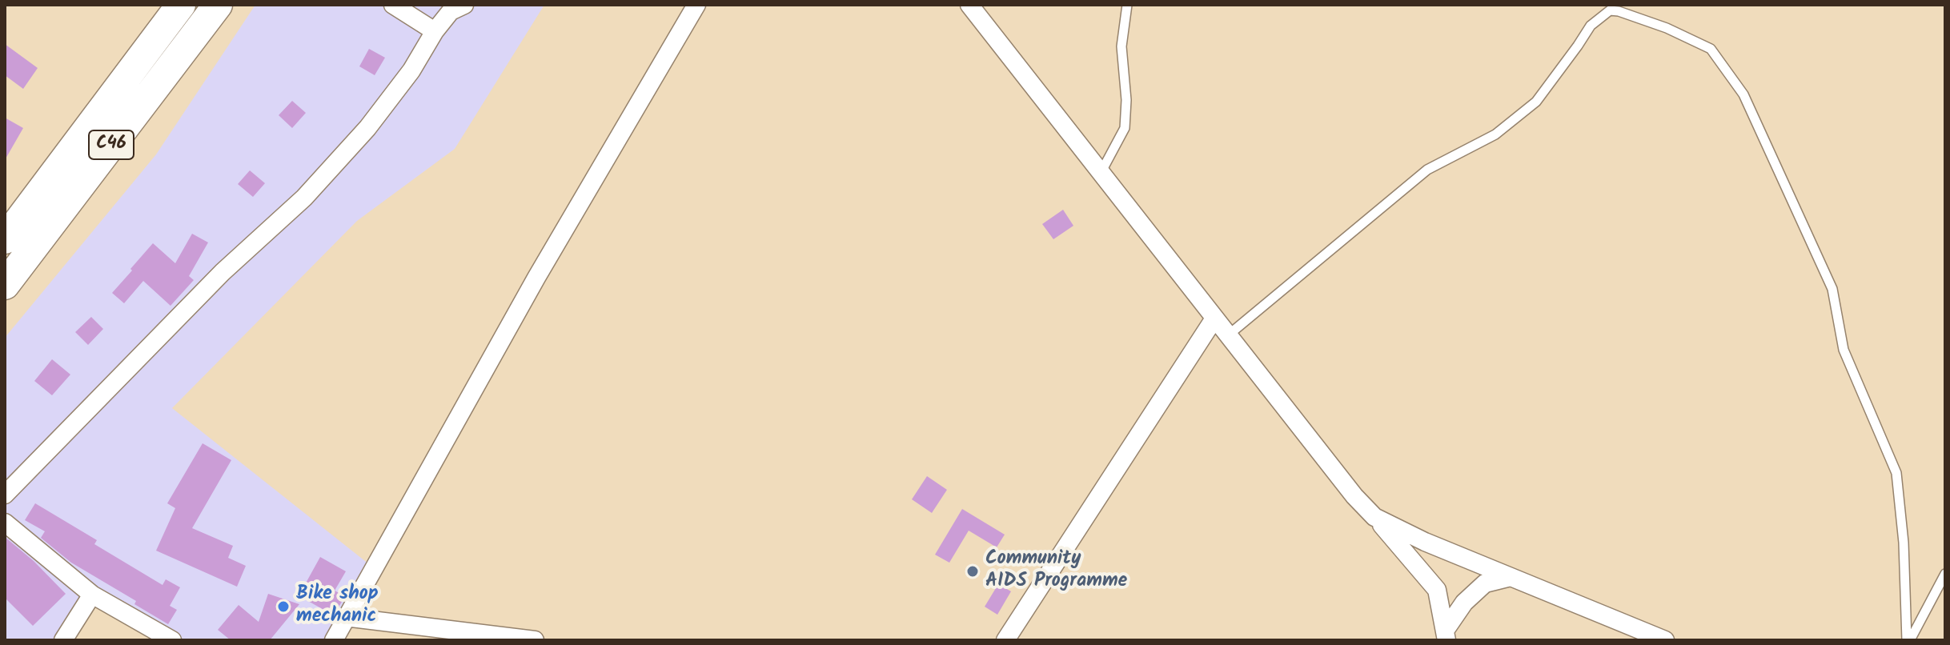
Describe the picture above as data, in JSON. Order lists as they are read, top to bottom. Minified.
{"streets":{"main road":["C46"]},"places":["Community AIDS Programme","Bike shop mechanic"]}
